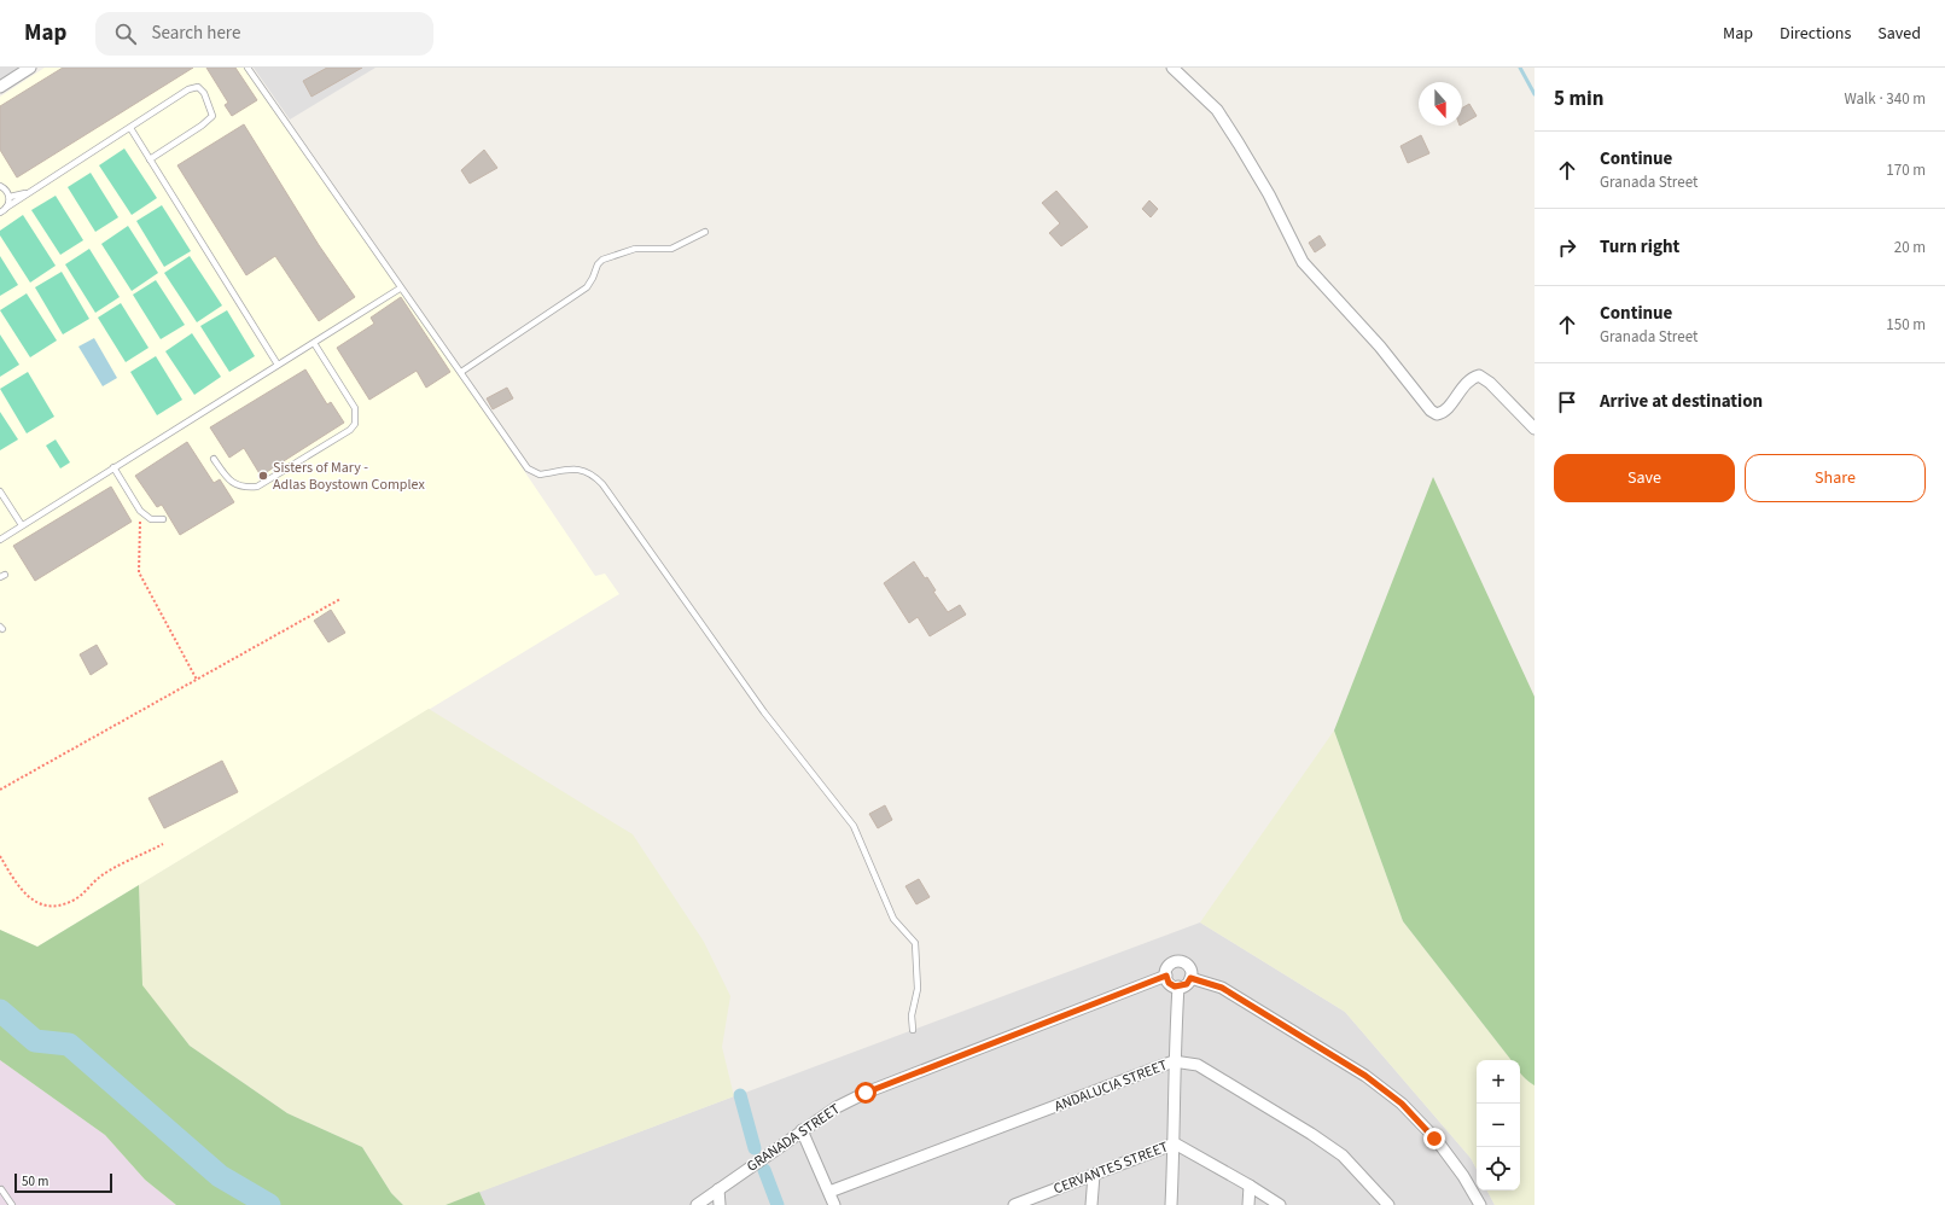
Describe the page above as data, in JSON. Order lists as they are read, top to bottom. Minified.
{"streets":{"street":["ANDALUCIA STREET","GRANADA STREET","CERVANTES STREET"]},"places":["Sisters of Mary - Adlas Boystown Complex"],"scale_bar":"50 m","north":"bottom","page":{"header":"Map","search":"Search here","nav":["Map","Directions","Saved"],"heading":["5 min","Walk · 340 m"],"list":[["Continue","Granada Street","170 m"],["Turn right","20 m"],["Continue","Granada Street","150 m"],"Arrive at destination"],"buttons":["Save","Share"],"map_buttons":["+","−"],"scale":"50 m"}}
